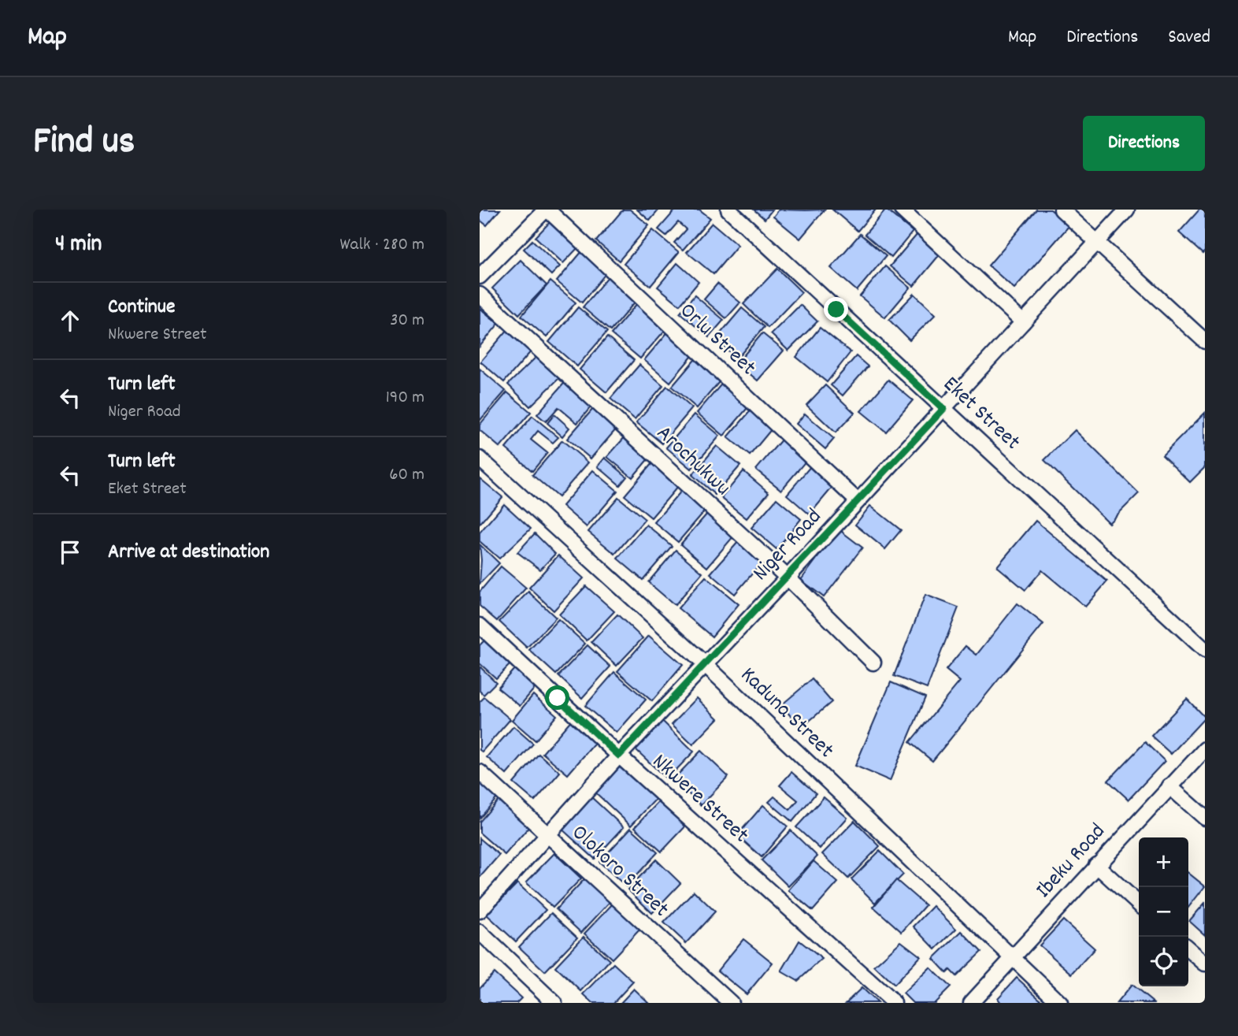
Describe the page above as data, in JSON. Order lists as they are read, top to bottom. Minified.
{"streets":{"street":["Orlu Street","Eket Street","Arochukwu","Niger Road","Kaduna Street","Nkwere Street","Ibeku Road","Olokoro Street"]},"crossings":[["Orlu Street","Niger Road"],["Eket Street","Niger Road"],["Arochukwu","Niger Road"],["Niger Road","Kaduna Street"],["Niger Road","Nkwere Street"],["Niger Road","Olokoro Street"],["Kaduna Street","Ibeku Road"]],"page":{"header":"Map","nav":["Map","Directions","Saved"],"title":"Find us","buttons":"Directions","heading":["4 min","Walk · 280 m"],"list":[["Continue","Nkwere Street","30 m"],["Turn left","Niger Road","190 m"],["Turn left","Eket Street","60 m"],"Arrive at destination"],"map_buttons":["+","−"]}}
